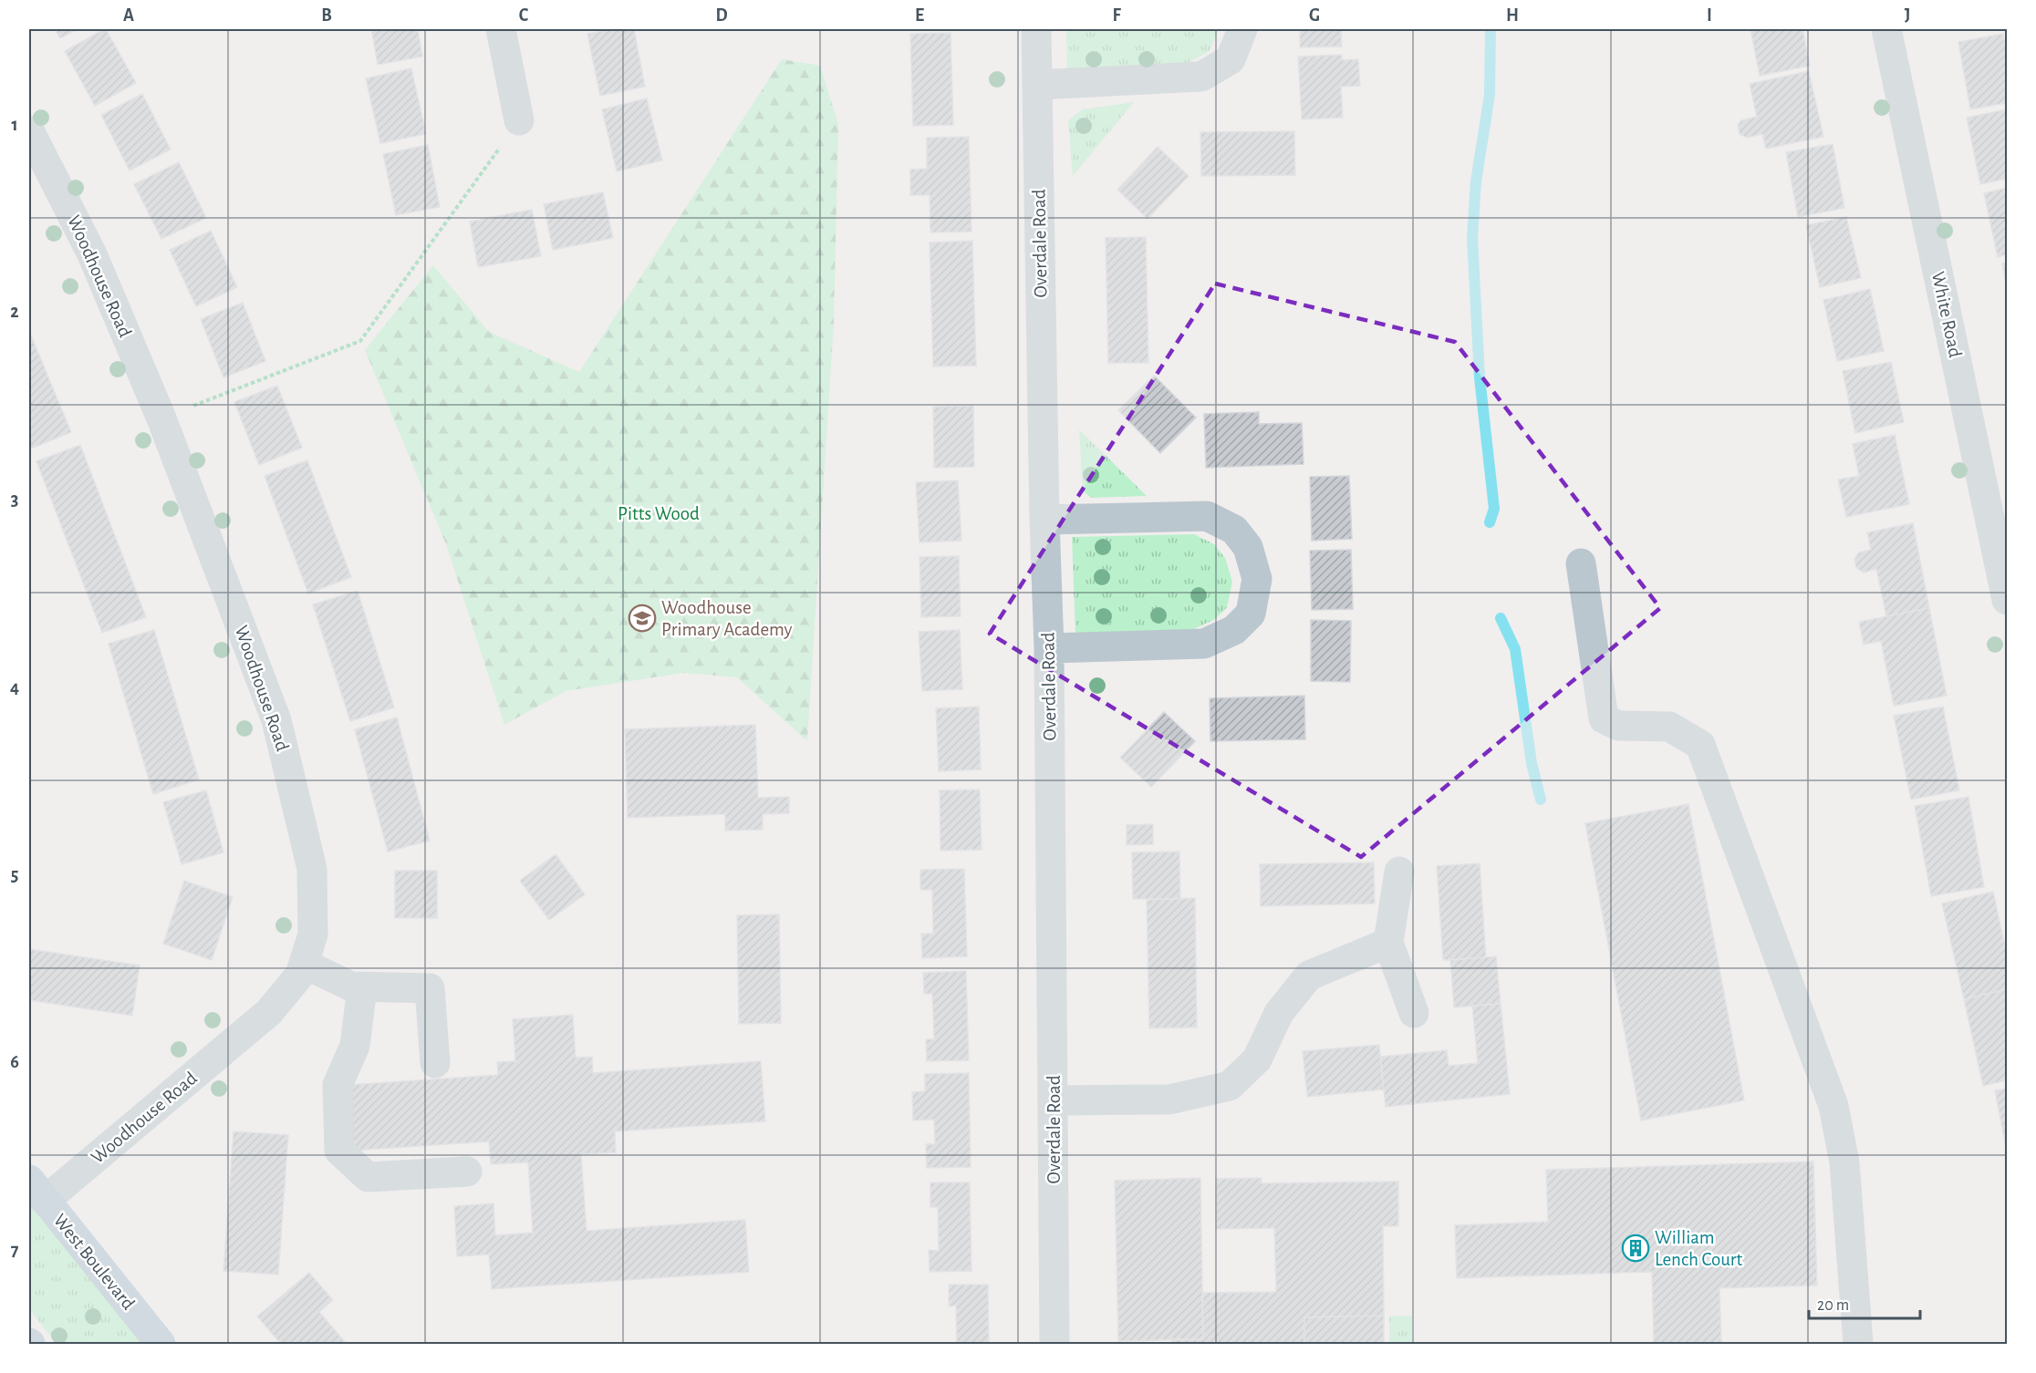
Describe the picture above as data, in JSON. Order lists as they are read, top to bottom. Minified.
{"streets":{"main road":["West Boulevard"],"street":["Overdale Road","Woodhouse Road","White Road"]},"crossings":[["Woodhouse Road","West Boulevard"]],"parks":["Pitts Wood"],"places":{"school or university":["Woodhouse Primary Academy"],"building":["William Lench Court"]},"scale_bar":"20 m","grid":{"columns":["A","B","C","D","E","F","G","H","I","J"],"rows":["1","2","3","4","5","6","7"]}}
